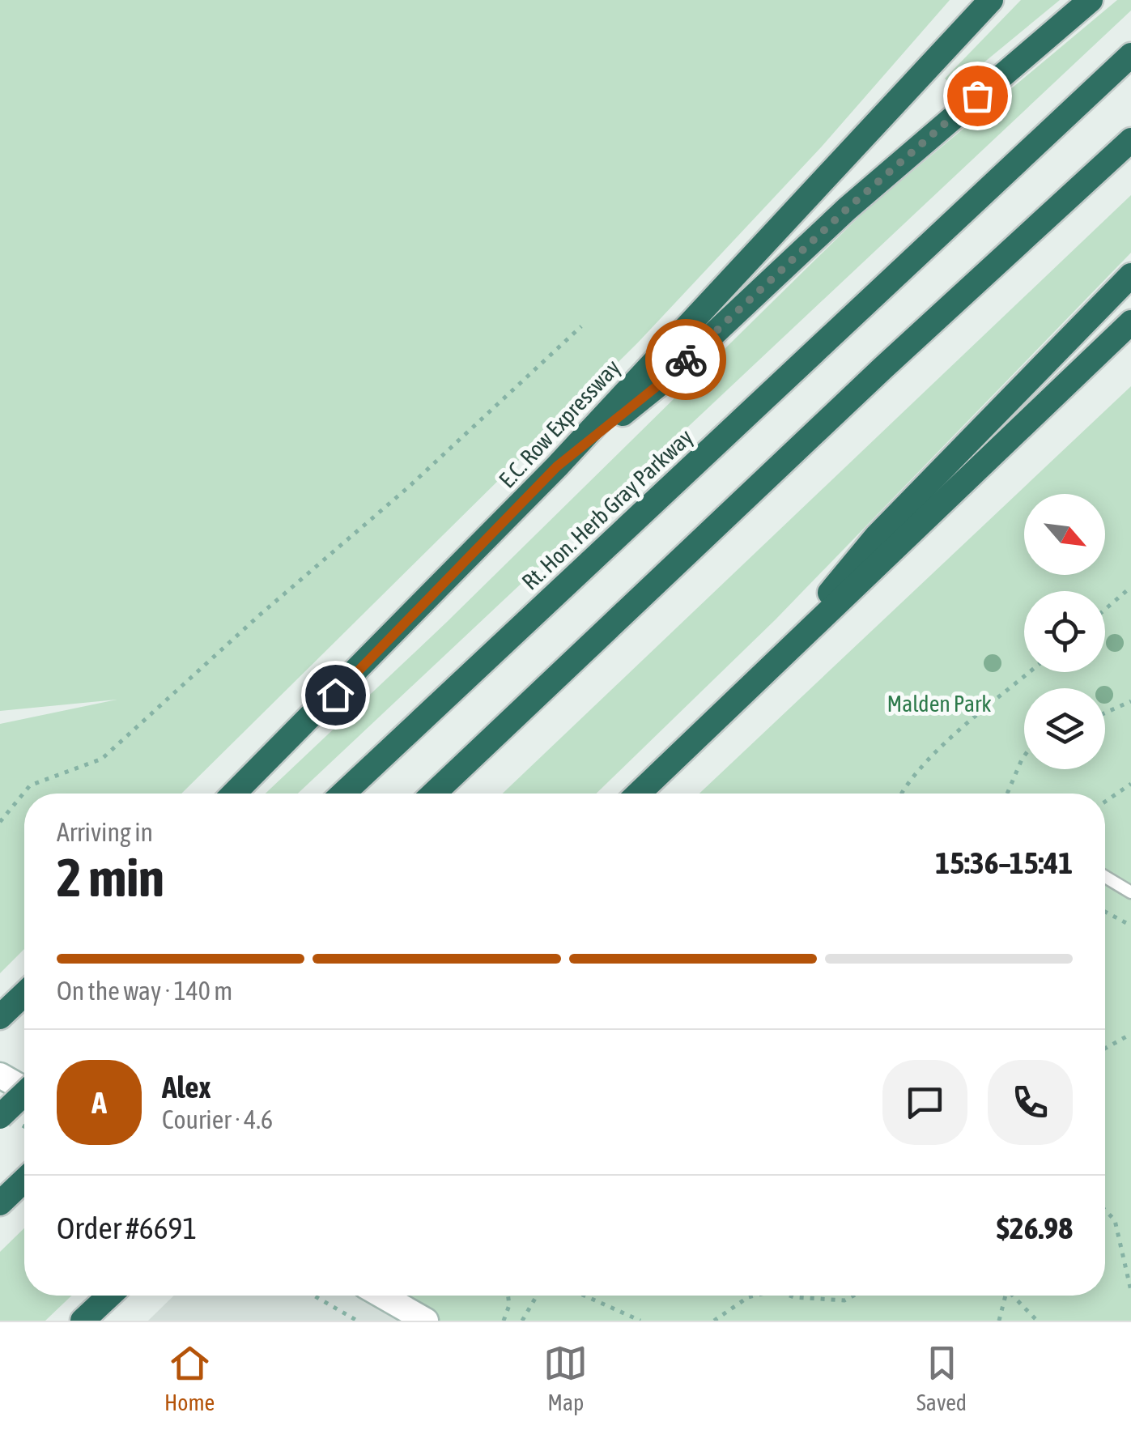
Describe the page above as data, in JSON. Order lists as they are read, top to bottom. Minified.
{"streets":{"highway":["E.C. Row Expressway","Rt. Hon. Herb Gray Parkway"]},"parks":["Malden Park"],"north":"bottom right","page":{"heading":["2 min","Arriving in","15:36–15:41"],"panel":["Alex","Courier · 4.6","Order #6691","$26.98"],"bar":"On the way · 140 m","round":"A","tabs":["Home","Map","Saved"]}}
